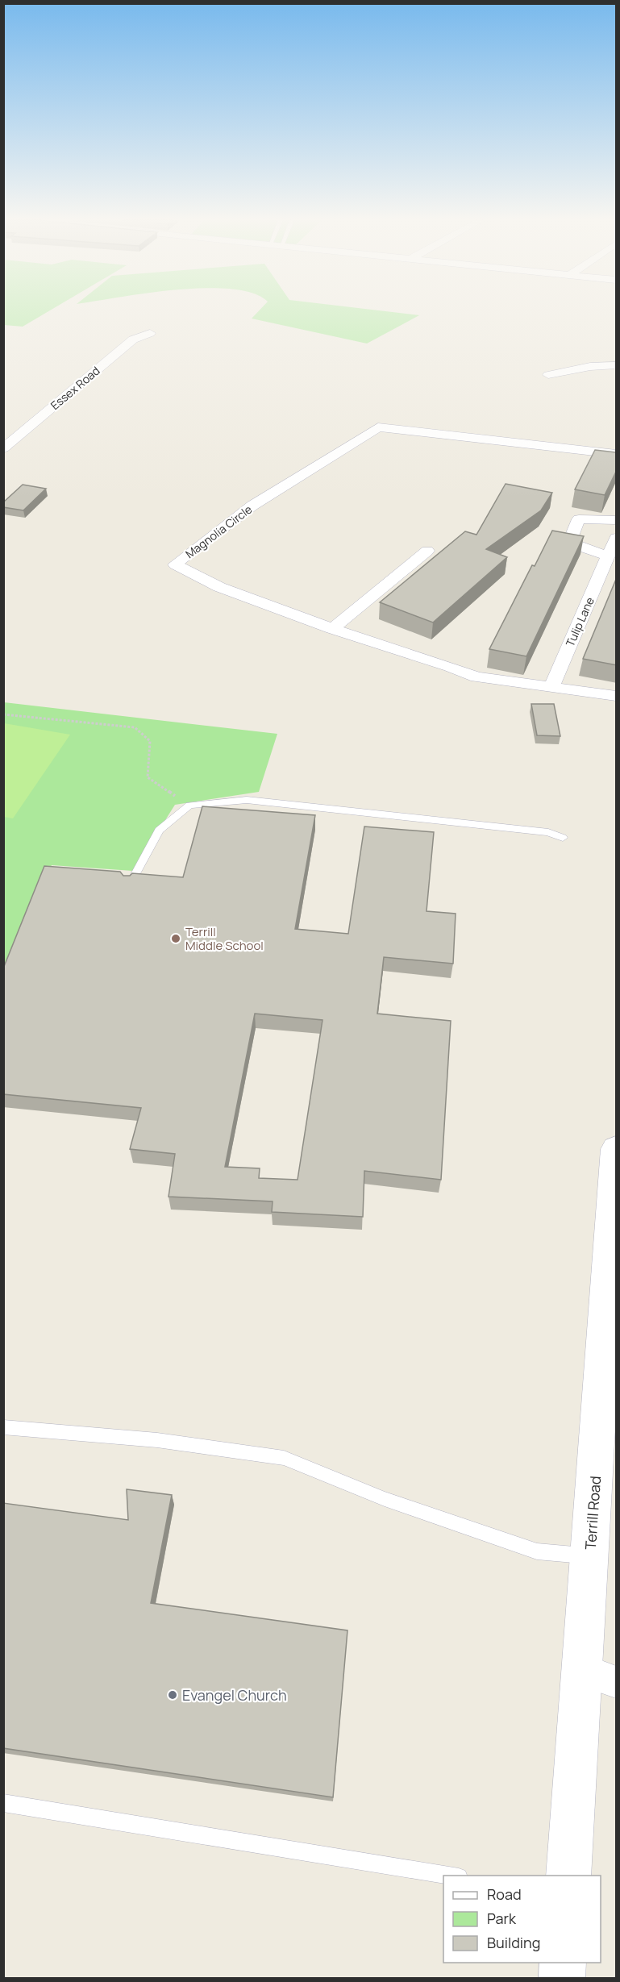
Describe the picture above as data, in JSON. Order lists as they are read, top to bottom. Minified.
{"streets":{"street":["Essex Road","Magnolia Circle","Tulip Lane","Terrill Road"]},"crossings":[["Magnolia Circle","Tulip Lane"]],"places":["Terrill Middle School","Evangel Church"],"legend":["Road","Park","Building"]}
